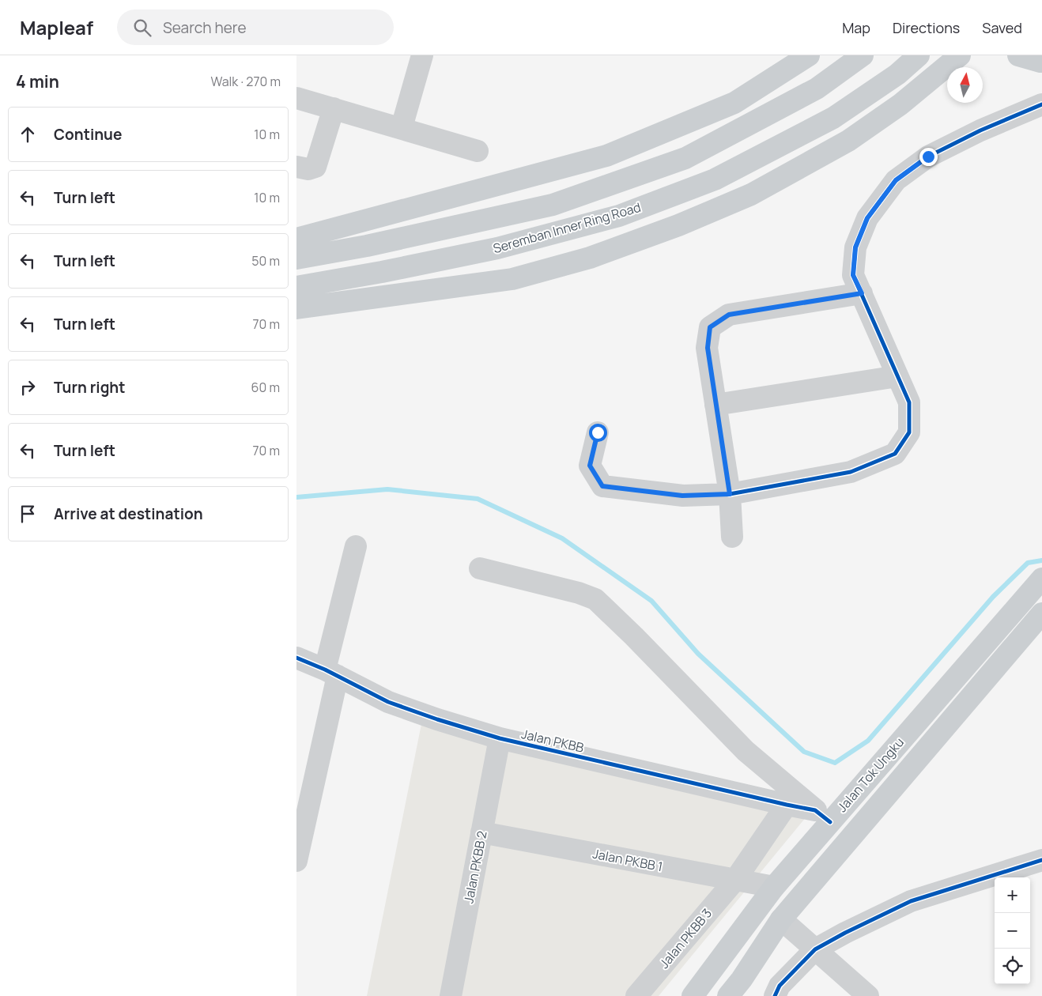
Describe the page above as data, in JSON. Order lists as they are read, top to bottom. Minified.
{"streets":{"main road":["Seremban Inner Ring Road","Jalan Tok Ungku"],"street":["Jalan PKBB","Jalan PKBB 1","Jalan PKBB 2","Jalan PKBB 3"]},"crossings":[["Jalan PKBB","Jalan Tok Ungku"],["Jalan PKBB","Jalan PKBB 2"],["Jalan PKBB","Jalan PKBB 3"],["Jalan Tok Ungku","Jalan PKBB 1"],["Jalan PKBB 1","Jalan PKBB 2"],["Jalan PKBB 1","Jalan PKBB 3"]],"north":"top","page":{"header":"Mapleaf","search":"Search here","nav":["Map","Directions","Saved"],"heading":["4 min","Walk · 270 m"],"list":[["Continue","10 m"],["Turn left","10 m"],["Turn left","50 m"],["Turn left","70 m"],["Turn right","60 m"],["Turn left","70 m"],"Arrive at destination"],"map_buttons":["+","−"]}}
